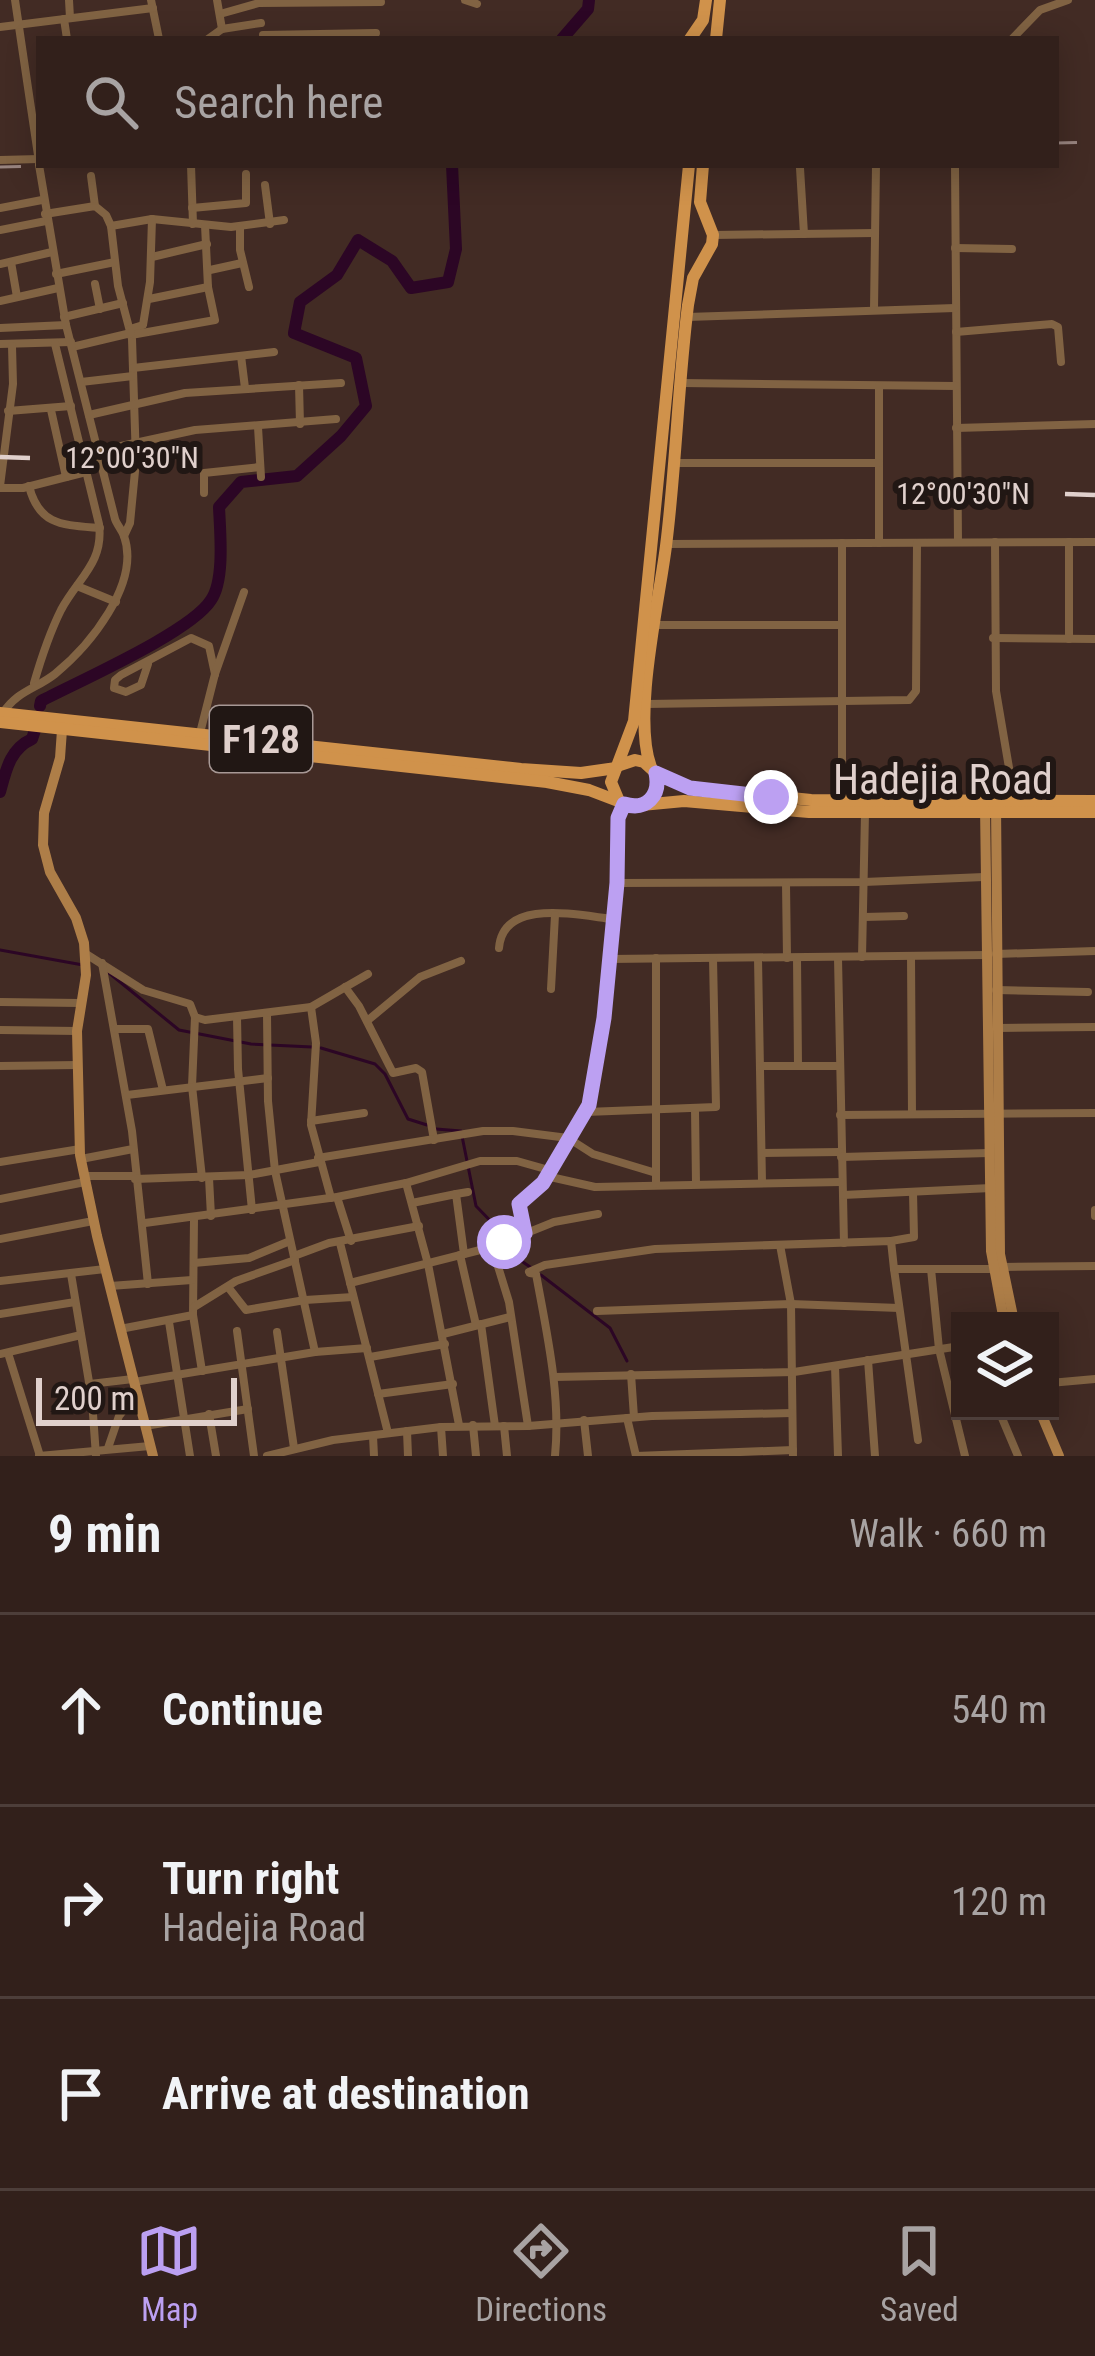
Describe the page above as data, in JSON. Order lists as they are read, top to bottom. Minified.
{"streets":{"main road":["F128","Hadejia Road"]},"crossings":[["F128","Hadejia Road"]],"scale_bar":"200 m","page":{"search":"Search here","scale":"200 m","heading":["9 min","Walk · 660 m"],"list":[["Continue","540 m"],["Turn right","Hadejia Road","120 m"],"Arrive at destination"],"nav":["Map","Directions","Saved"]},"coordinates":["12°00'30\"N"]}
